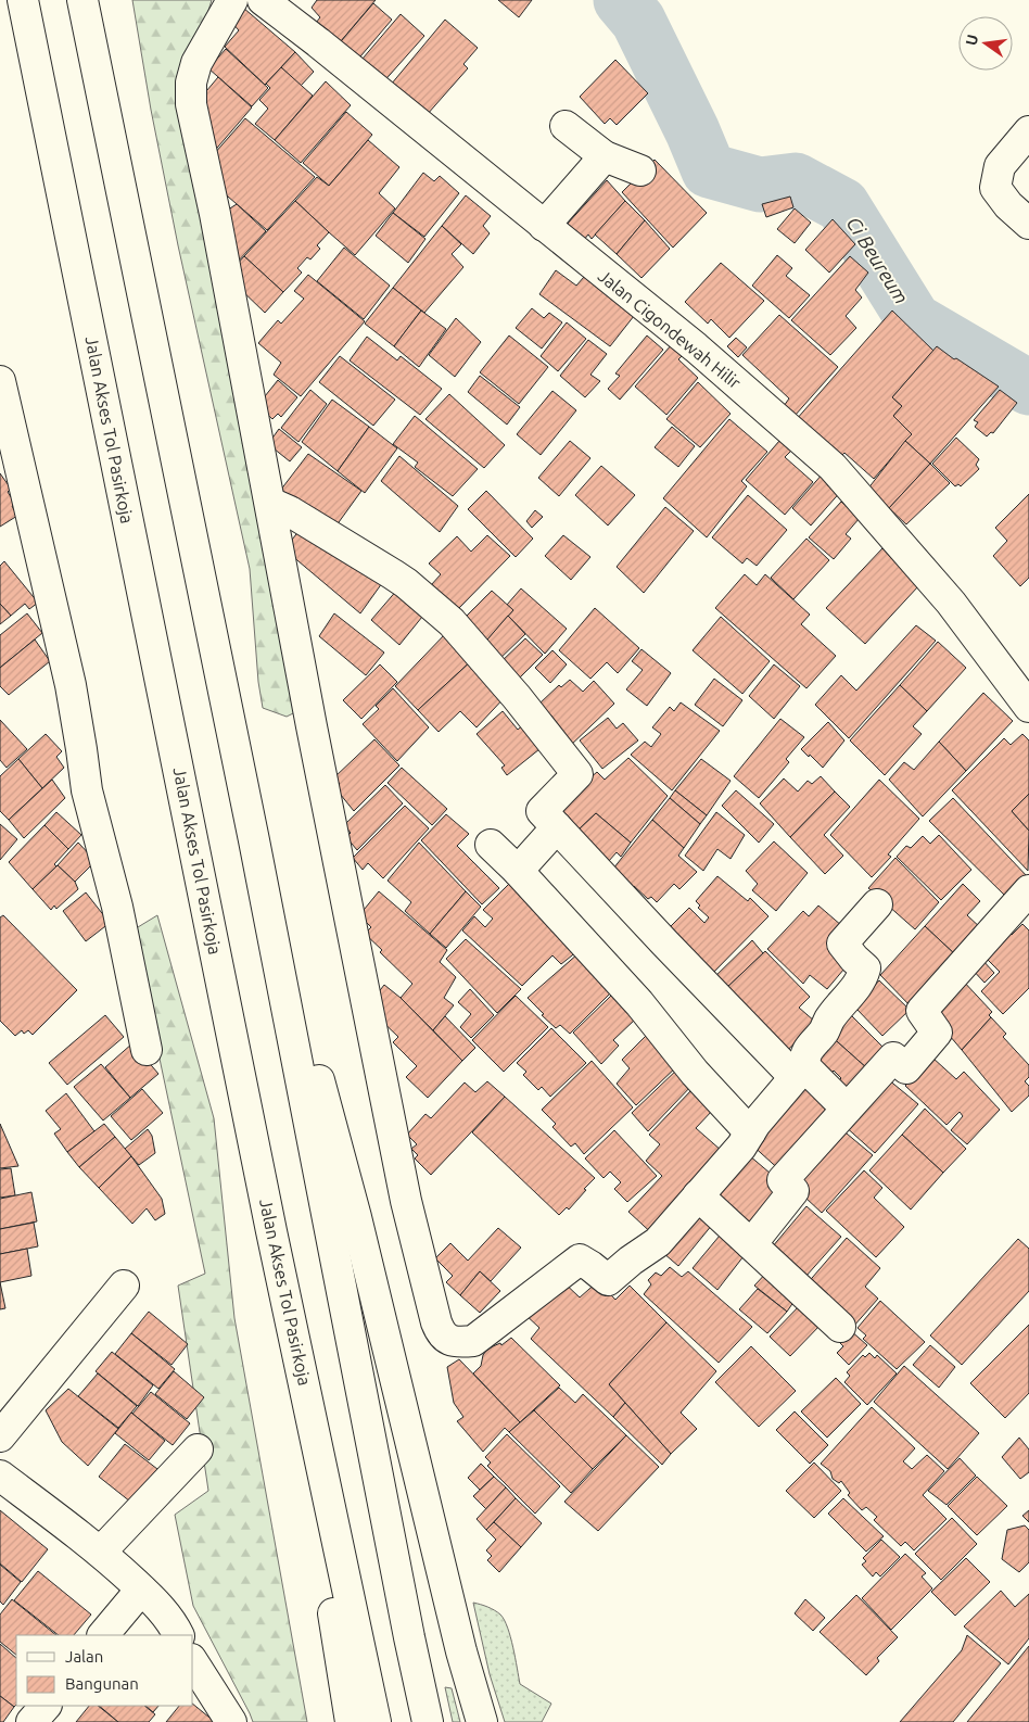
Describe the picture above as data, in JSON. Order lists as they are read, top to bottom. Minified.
{"streets":{"main road":["Jalan Cigondewah Hilir","Jalan Akses Tol Pasirkoja"]},"water":["Ci Beureum"],"legend":["Jalan","Bangunan"],"north":"left"}
